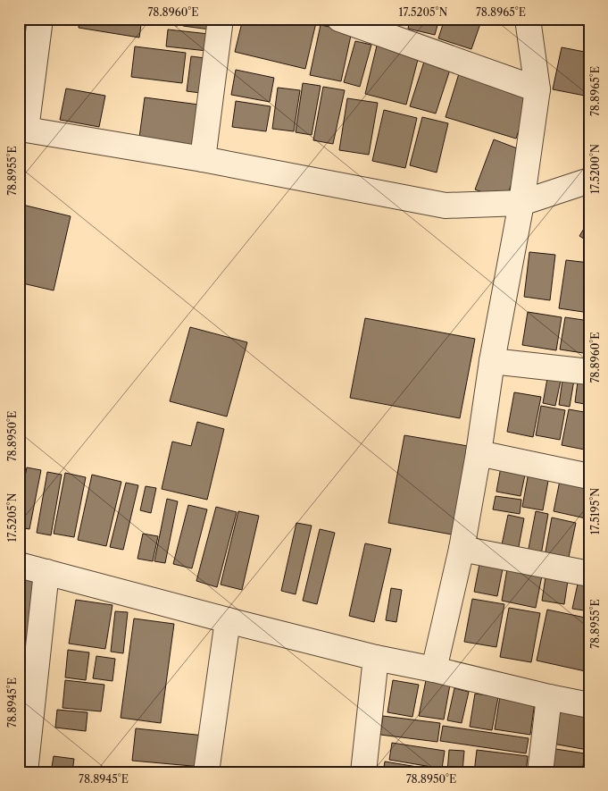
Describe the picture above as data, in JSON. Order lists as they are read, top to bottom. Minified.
{"coordinates":["78.8960°E","17.5205°N","78.8965°E","17.5200°N","78.8955°E","78.8950°E","17.5195°N","78.8945°E"]}
